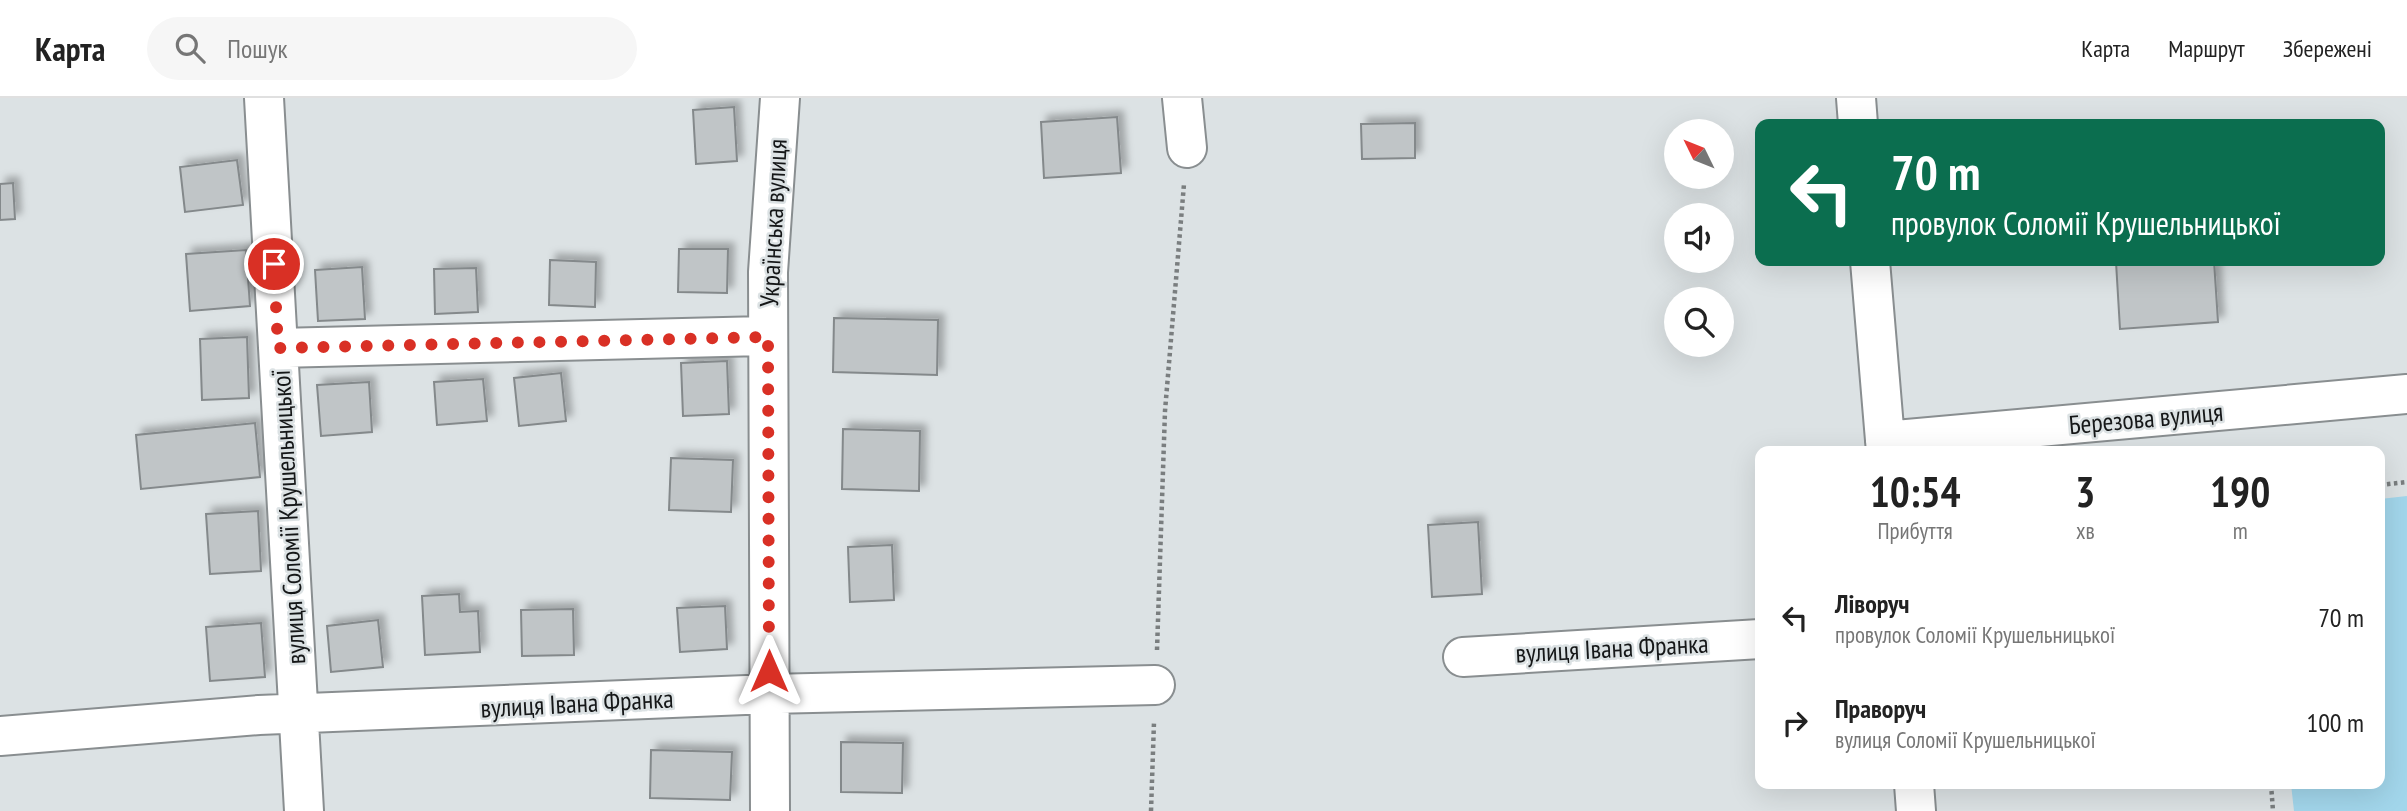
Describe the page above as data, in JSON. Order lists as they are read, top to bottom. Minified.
{"streets":{"street":["Українська вулиця","Березова вулиця","вулиця Соломії Крушельницької","вулиця Івана Франка"]},"crossings":[["Українська вулиця","вулиця Івана Франка"],["вулиця Соломії Крушельницької","вулиця Івана Франка"]],"north":"top left","page":{"header":"Карта","search":"Пошук","nav":["Карта","Маршрут","Збережені"],"turn":["70 m","провулок Соломії Крушельницької"],"eta":["10:54","Прибуття","3","хв","190","m"],"list":[{"name":"Ліворуч","note":"провулок Соломії Крушельницької","value":"70 m"},{"name":"Праворуч","note":"вулиця Соломії Крушельницької","value":"100 m"}]}}
